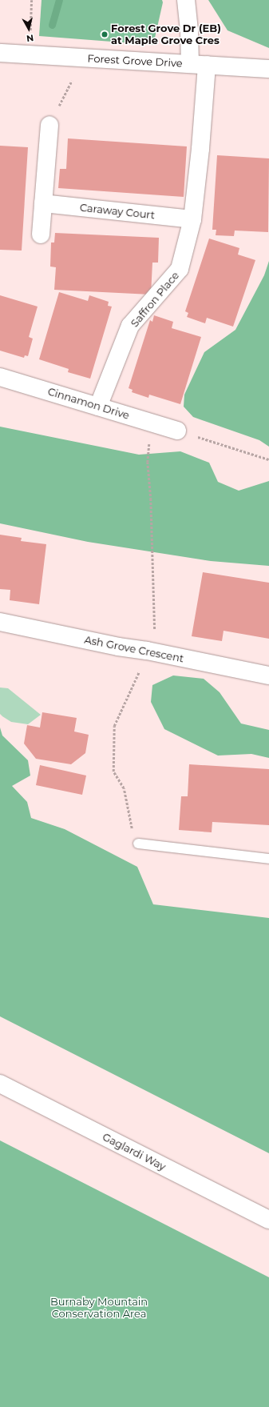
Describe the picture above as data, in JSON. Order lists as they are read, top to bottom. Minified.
{"streets":{"street":["Forest Grove Drive","Caraway Court","Saffron Place","Cinnamon Drive","Ash Grove Crescent","Gaglardi Way"]},"crossings":[["Forest Grove Drive","Saffron Place"],["Caraway Court","Saffron Place"],["Saffron Place","Cinnamon Drive"]],"parks":["Burnaby Mountain Conservation Area"],"places":["Forest Grove Dr (EB) at Maple Grove Cres"],"north":"bottom"}
